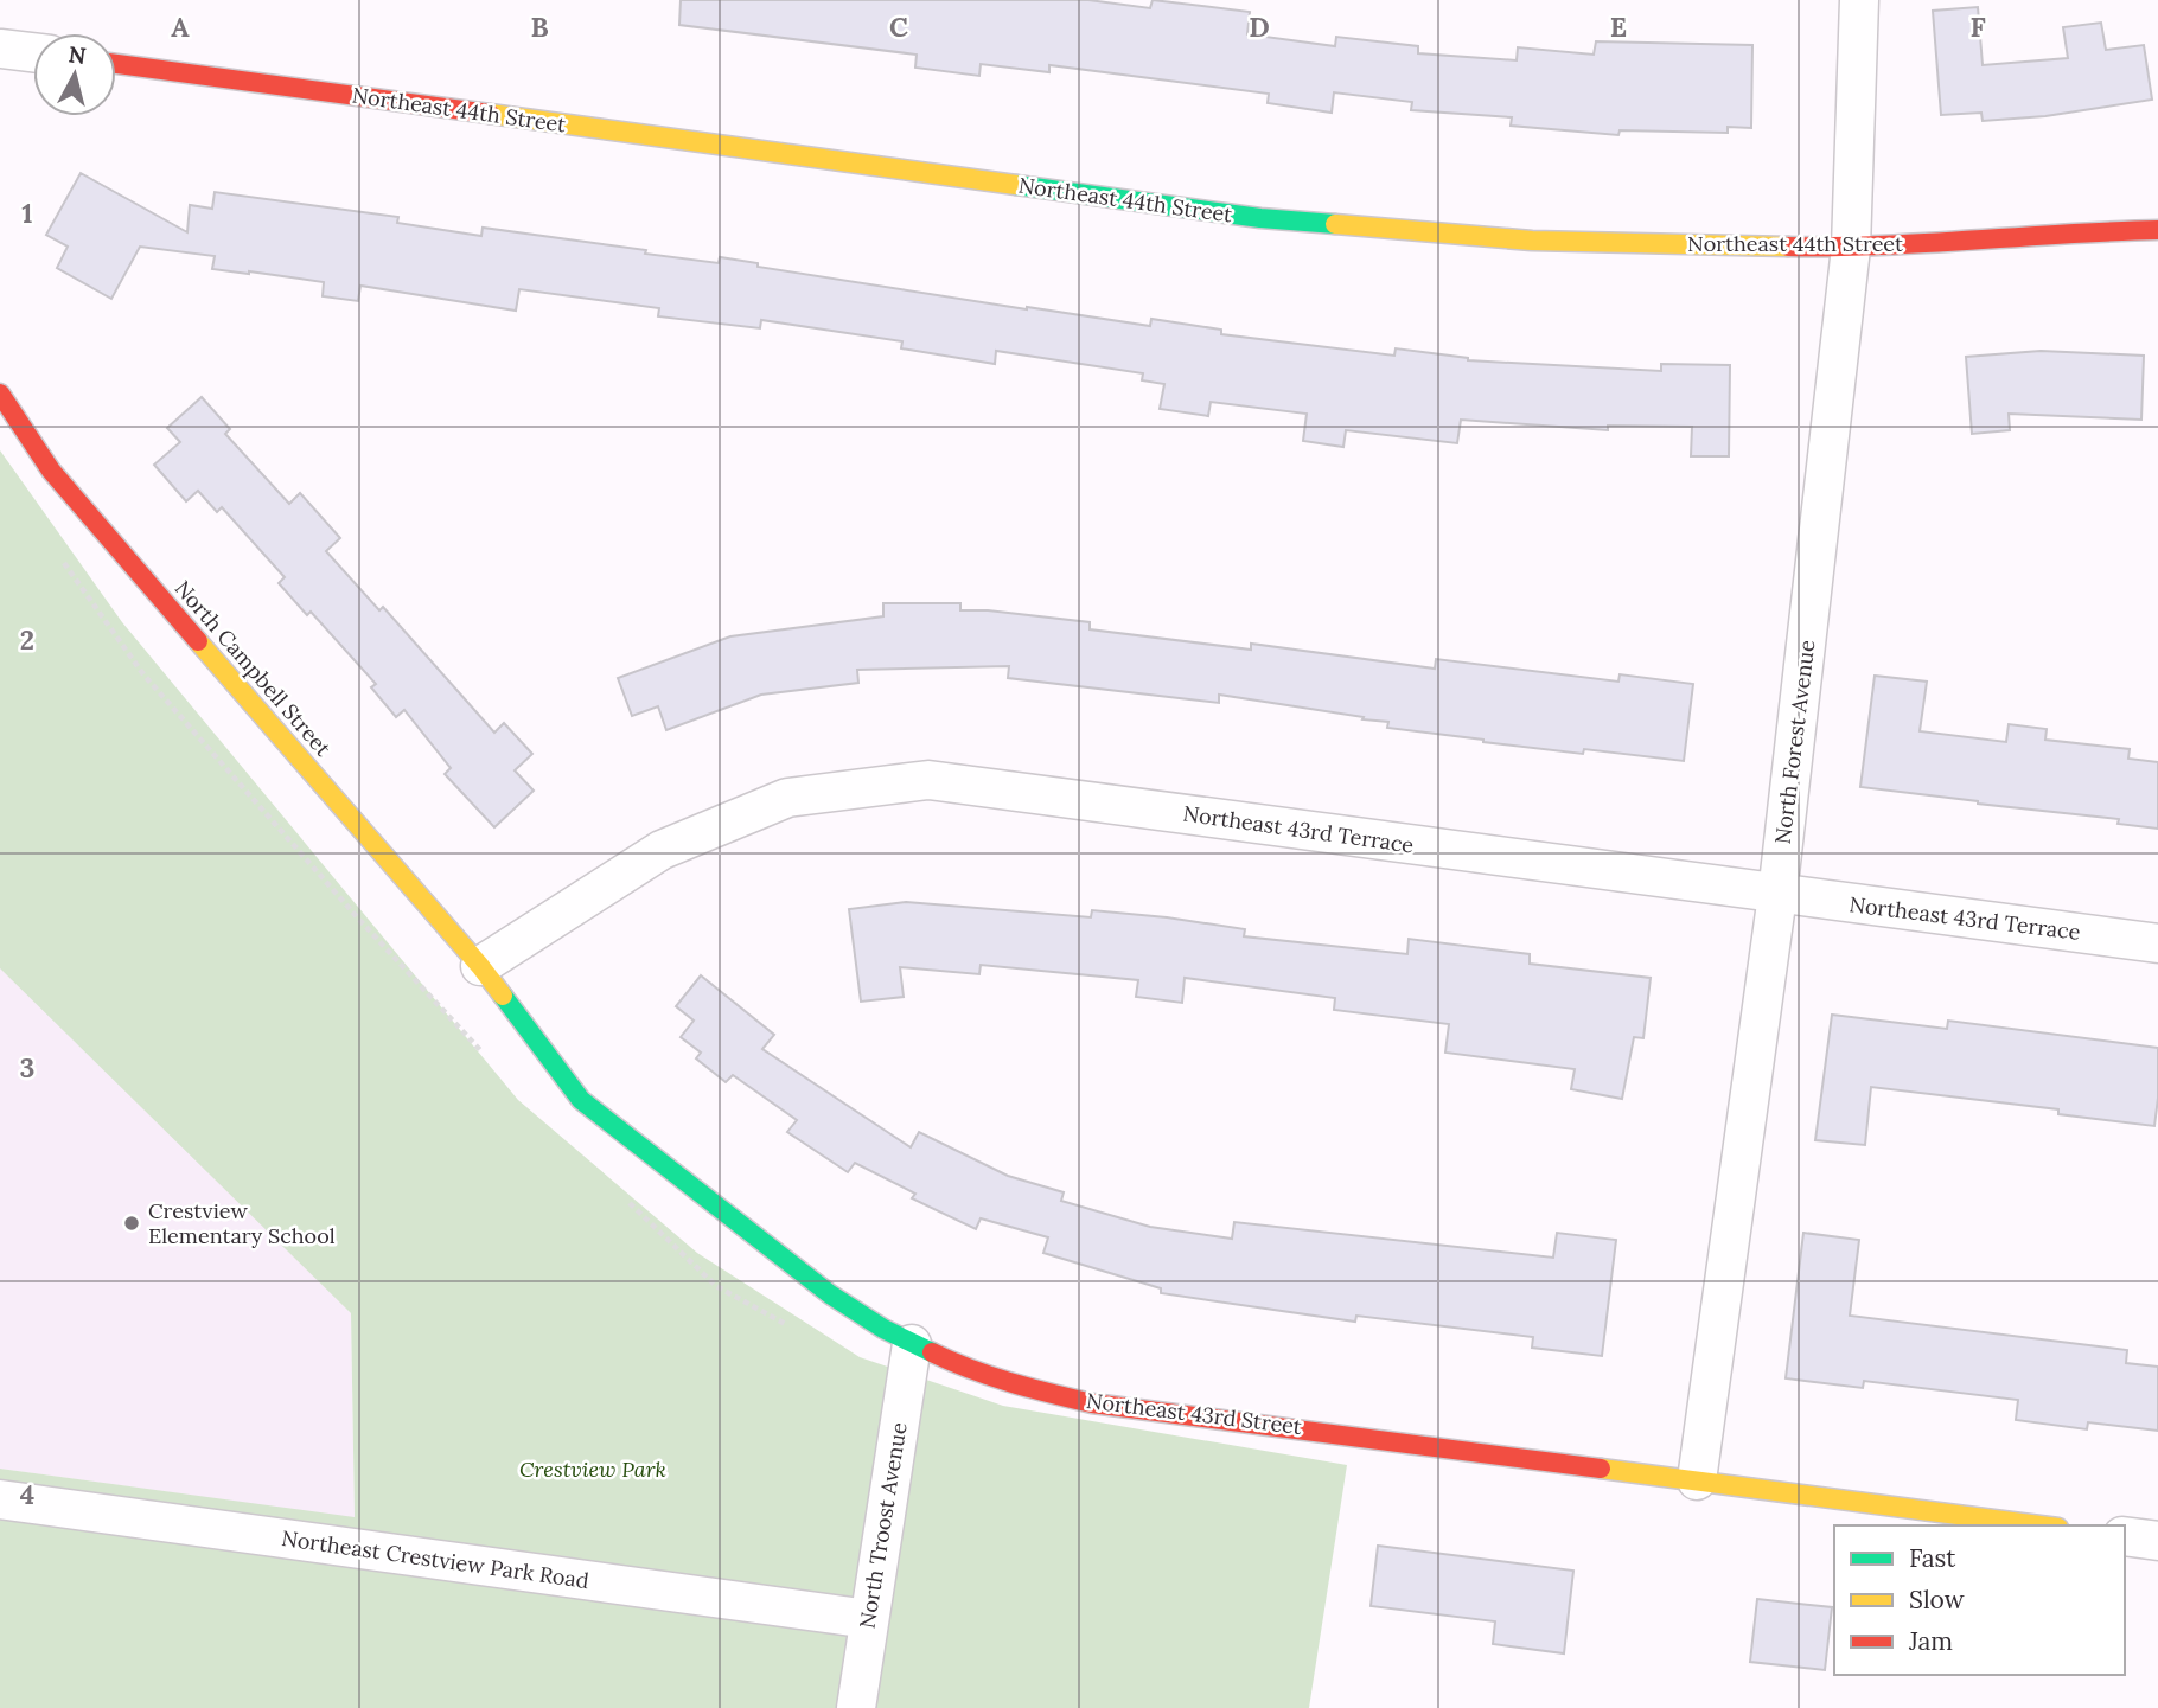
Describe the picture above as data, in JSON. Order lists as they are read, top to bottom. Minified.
{"streets":{"street":["Northeast 44th Street","North Campbell Street","North Forest Avenue","Northeast 43rd Terrace","Northeast 43rd Street","North Troost Avenue","Northeast Crestview Park Road"]},"crossings":[["Northeast 44th Street","North Forest Avenue"],["North Campbell Street","Northeast 43rd Terrace"],["North Campbell Street","Northeast 43rd Street"],["North Forest Avenue","Northeast 43rd Terrace"],["North Forest Avenue","Northeast 43rd Street"],["Northeast 43rd Terrace","Northeast 43rd Street"],["Northeast 43rd Street","North Troost Avenue"],["North Troost Avenue","Northeast Crestview Park Road"]],"parks":["Crestview Park"],"places":["Crestview Elementary School"],"legend":["Fast","Slow","Jam"],"north":"top","grid":{"columns":["A","B","C","D","E","F"],"rows":["1","2","3","4"]}}
